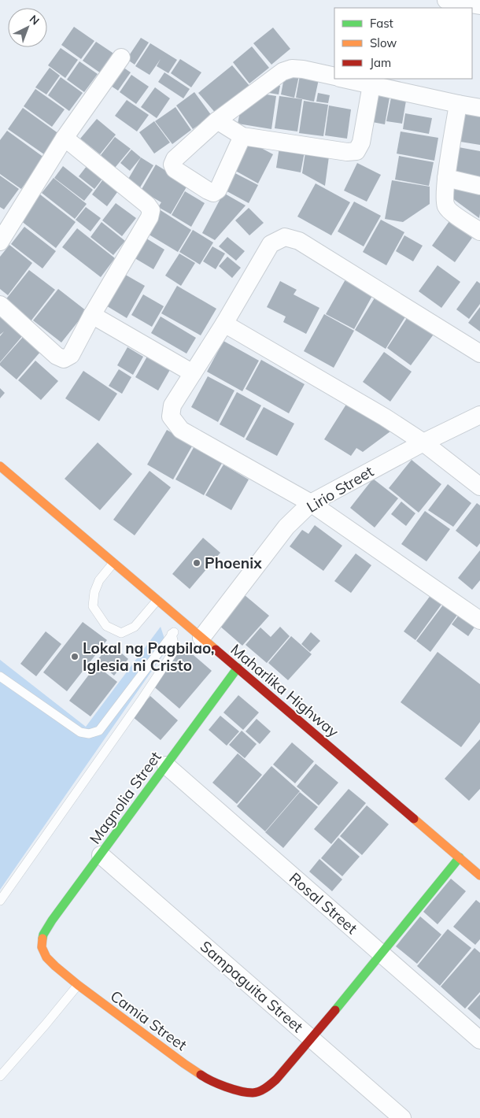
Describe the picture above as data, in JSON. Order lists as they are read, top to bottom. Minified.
{"streets":{"street":["Lirio Street","Maharlika Highway","Magnolia Street","Rosal Street","Sampaguita Street","Camia Street"]},"crossings":[["Lirio Street","Maharlika Highway"],["Maharlika Highway","Magnolia Street"],["Magnolia Street","Rosal Street"],["Magnolia Street","Sampaguita Street"],["Magnolia Street","Camia Street"],["Sampaguita Street","Camia Street"]],"places":["Phoenix","Lokal ng Pagbilao, Iglesia ni Cristo"],"legend":["Fast","Slow","Jam"],"north":"top right"}
